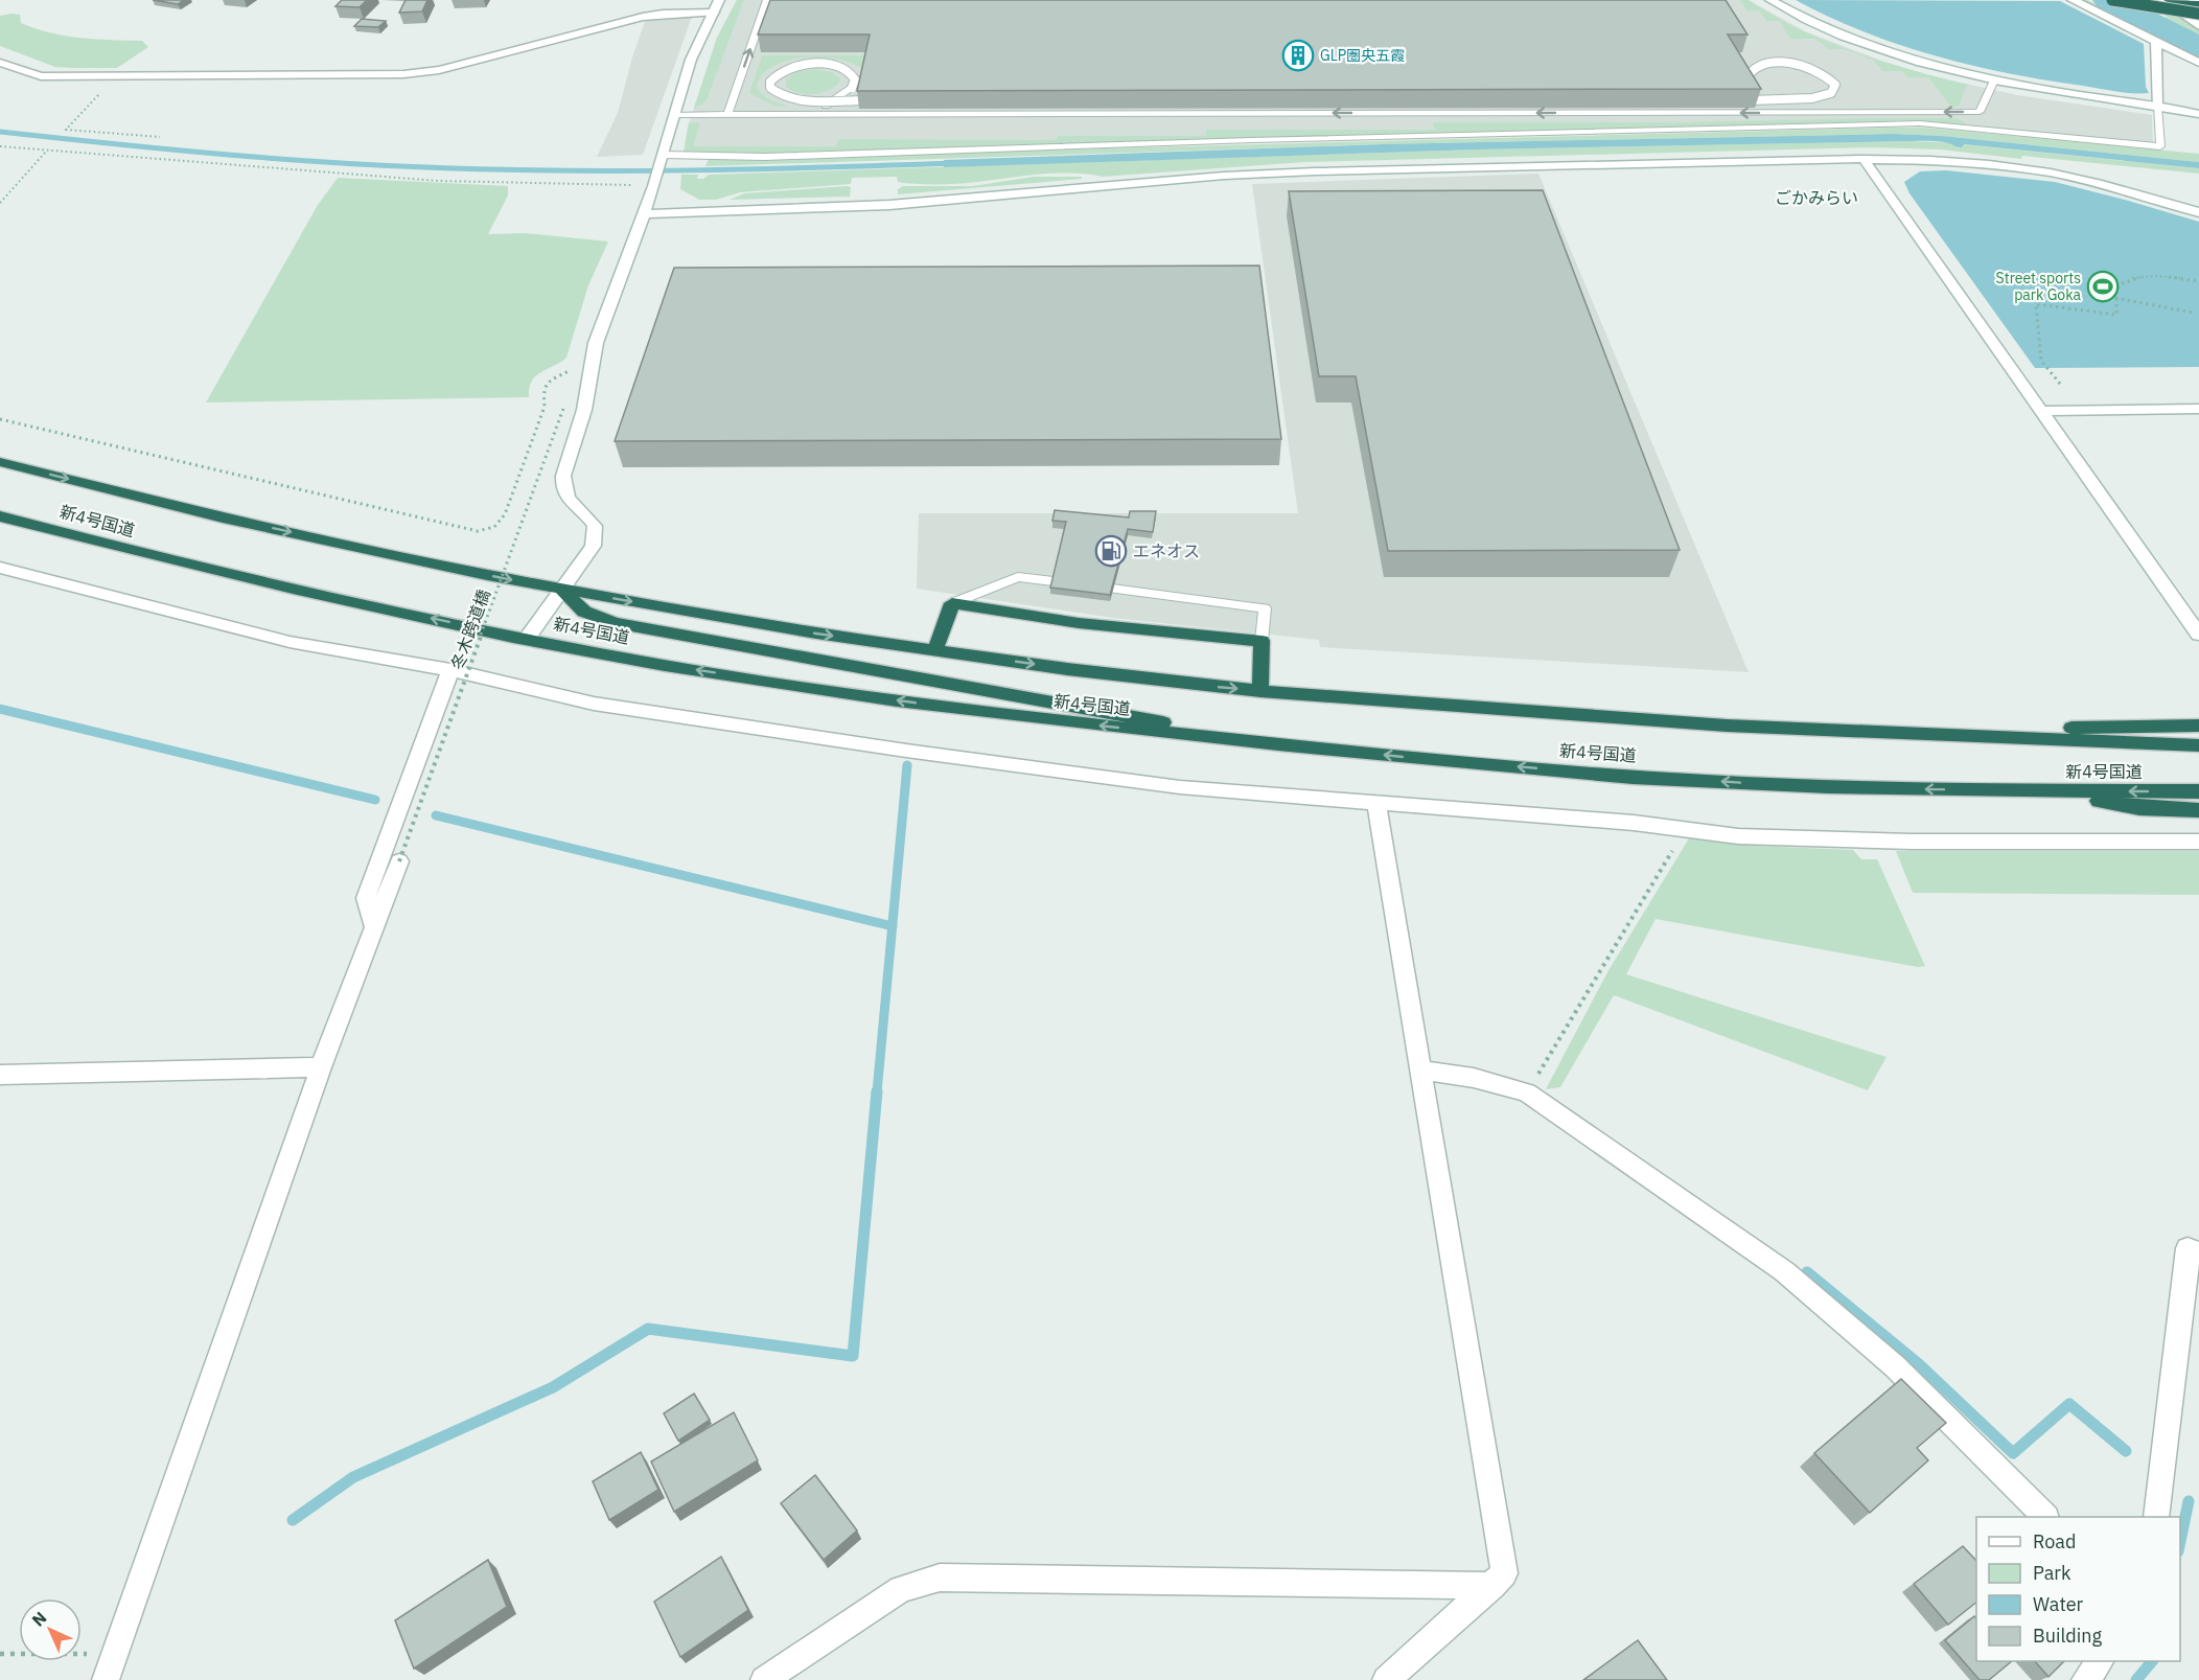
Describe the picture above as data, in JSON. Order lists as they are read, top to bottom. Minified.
{"streets":{"highway":["新4号国道"],"path":["冬木跨道橋"]},"districts":["ごかみらい"],"places":{"building":["GLP圏央五霞"],"sports":["Street sports park Goka"],"fuel station":["エネオス"]},"legend":["Road","Park","Water","Building"],"north":"top left"}
